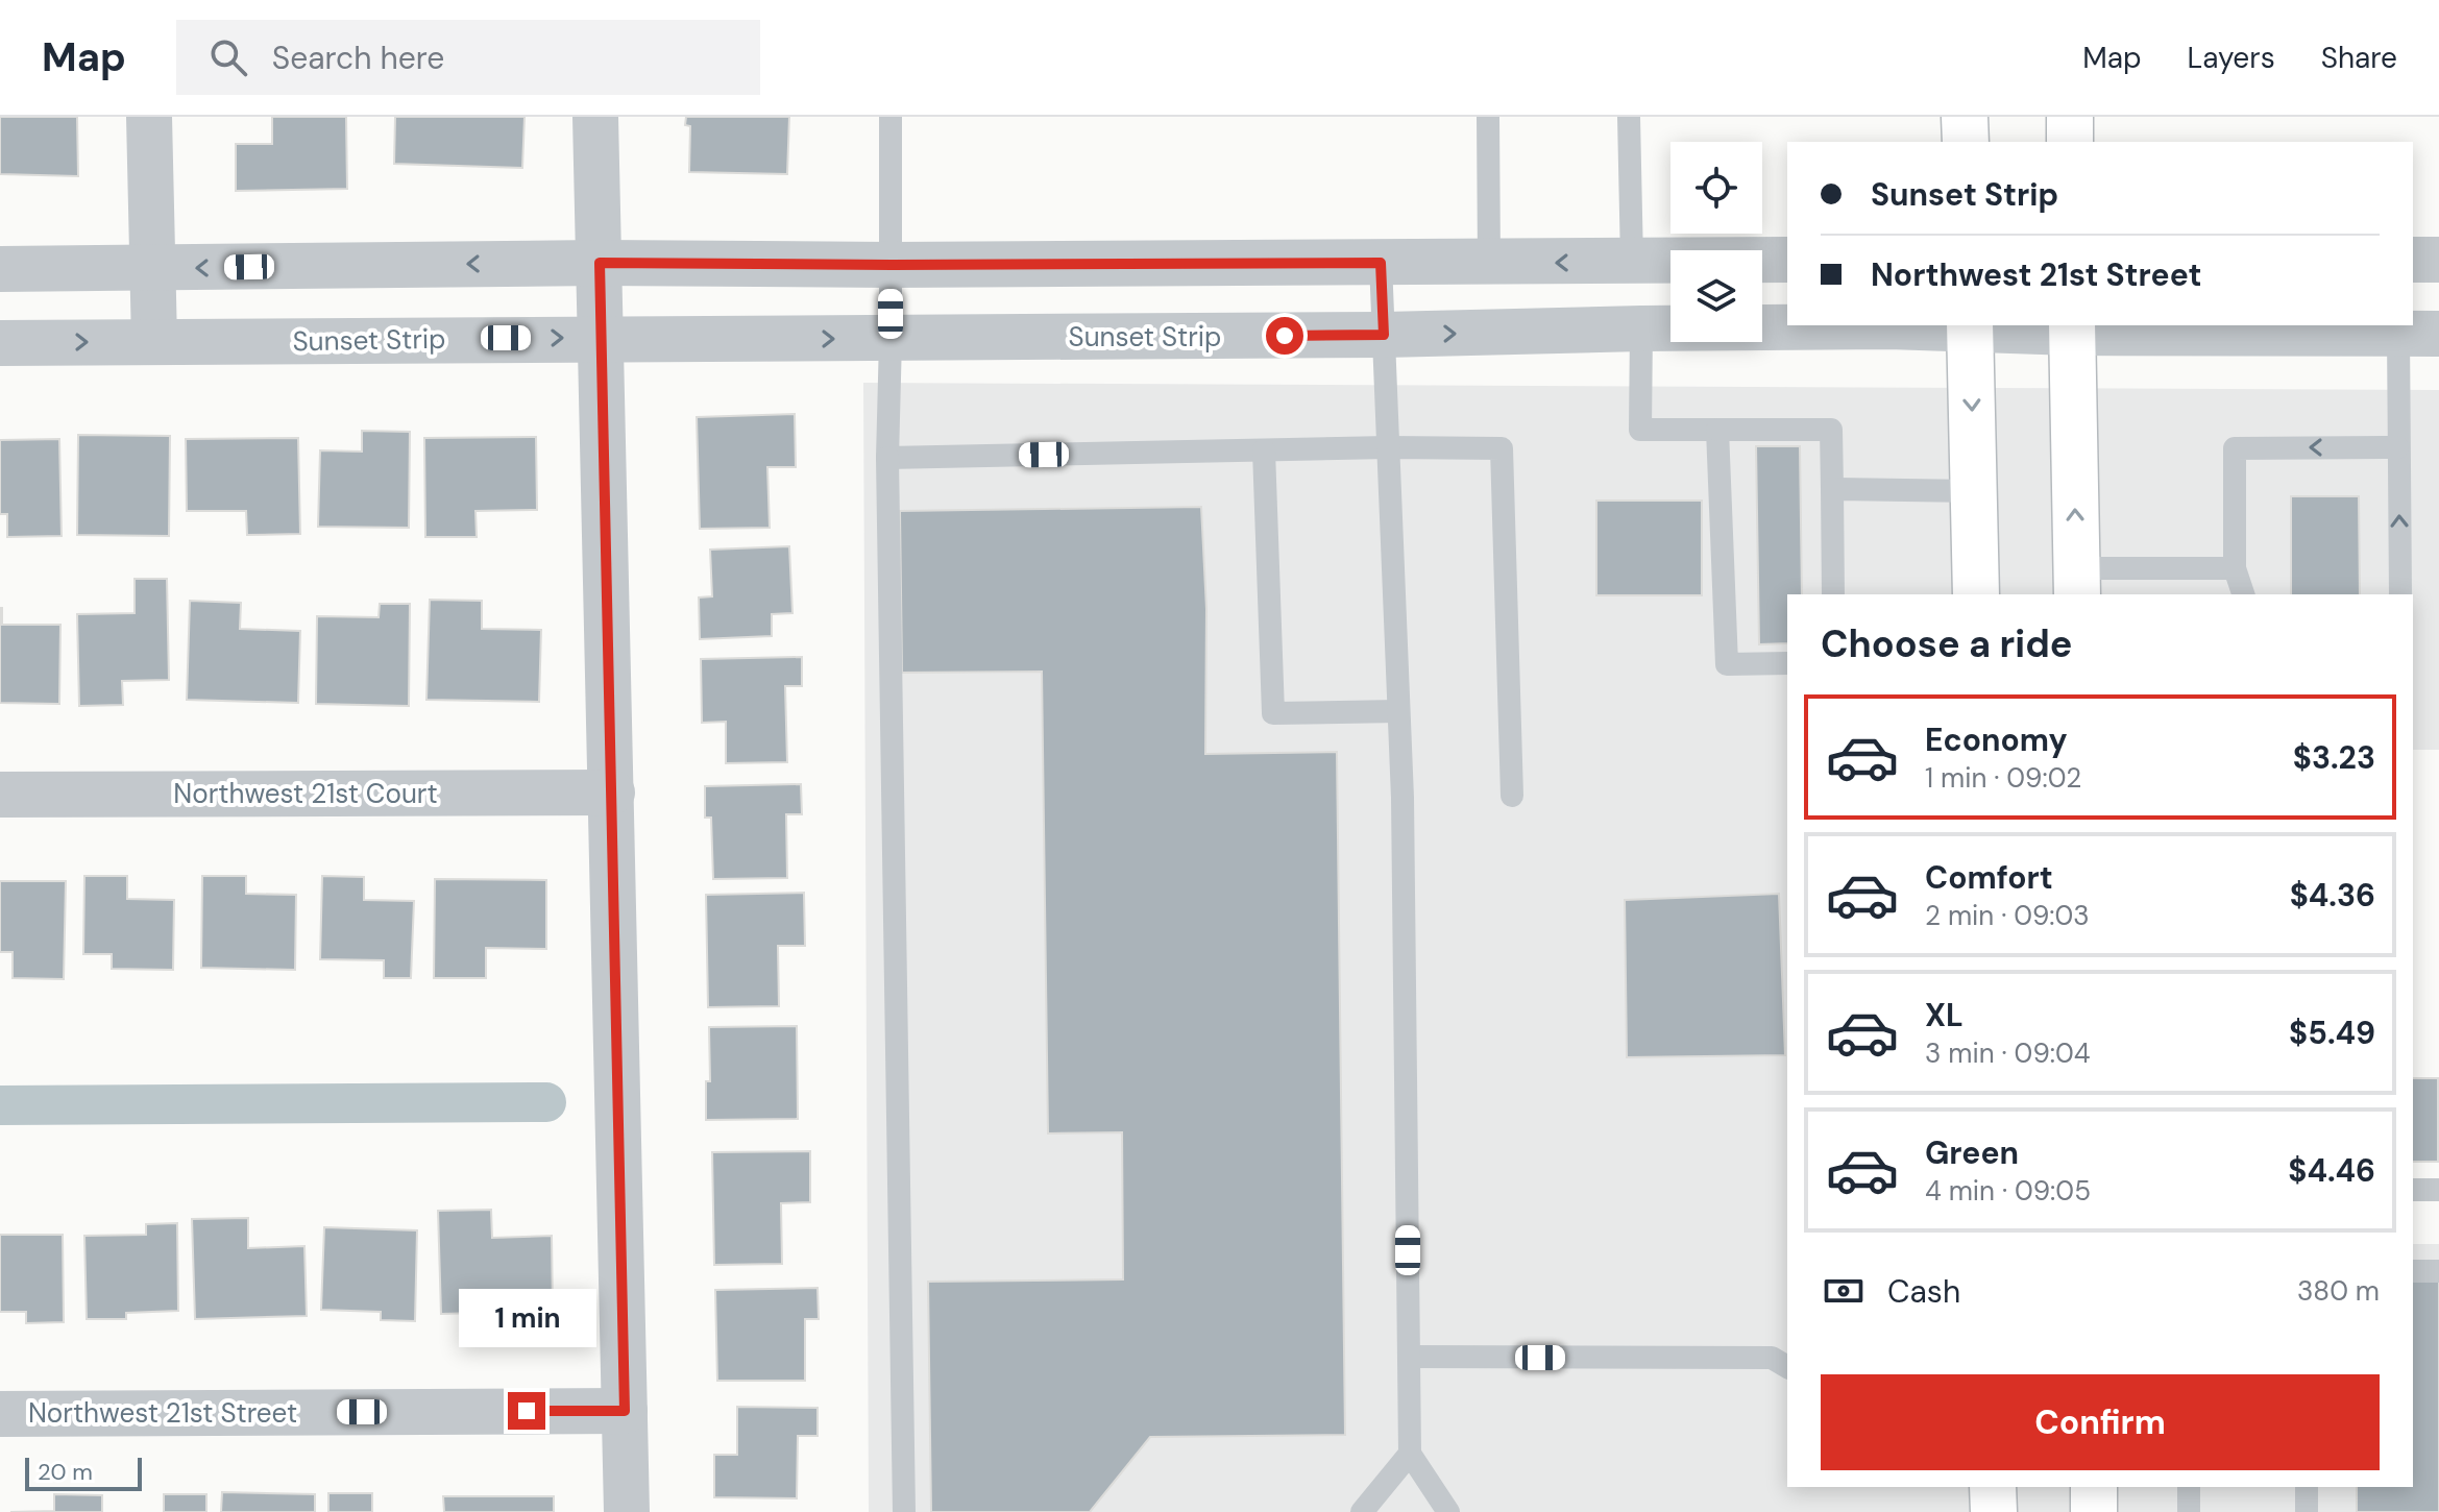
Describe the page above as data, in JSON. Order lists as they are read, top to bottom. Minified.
{"streets":{"street":["Sunset Strip","Northwest 21st Court","Northwest 21st Street"]},"scale_bar":"20 m","page":{"header":"Map","search":"Search here","nav":["Map","Layers","Share"],"banner":["Sunset Strip","Northwest 21st Street"],"heading":"Choose a ride","list":[{"name":"Economy","note":"1 min · 09:02","value":"$3.23"},{"name":"Comfort","note":"2 min · 09:03","value":"$4.36"},{"name":"XL","note":"3 min · 09:04","value":"$5.49"},{"name":"Green","note":"4 min · 09:05","value":"$4.46"}],"pay":["Cash","380 m"],"bubble":"1 min","buttons":"Confirm","scale":"20 m"}}
